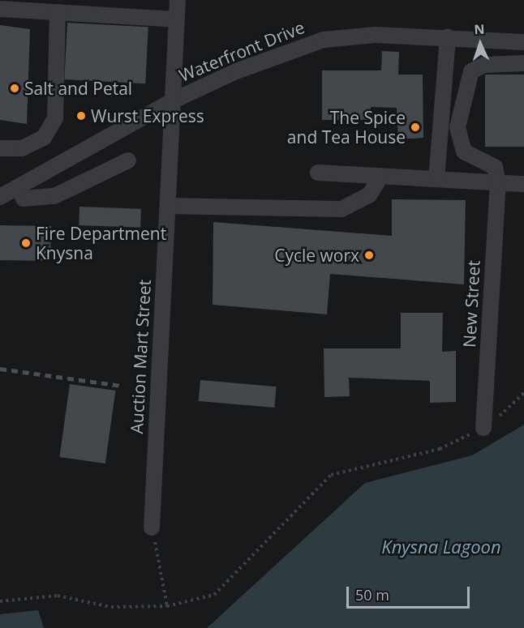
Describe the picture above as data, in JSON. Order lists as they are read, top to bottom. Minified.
{"streets":{"street":["Waterfront Drive","New Street","Auction Mart Street"]},"crossings":[["Waterfront Drive","Auction Mart Street"]],"water":["Knysna Lagoon"],"places":["Salt and Petal","Wurst Express","The Spice and Tea House","Fire Department Knysna","Cycle worx"],"scale_bar":"50 m","north":"top"}
